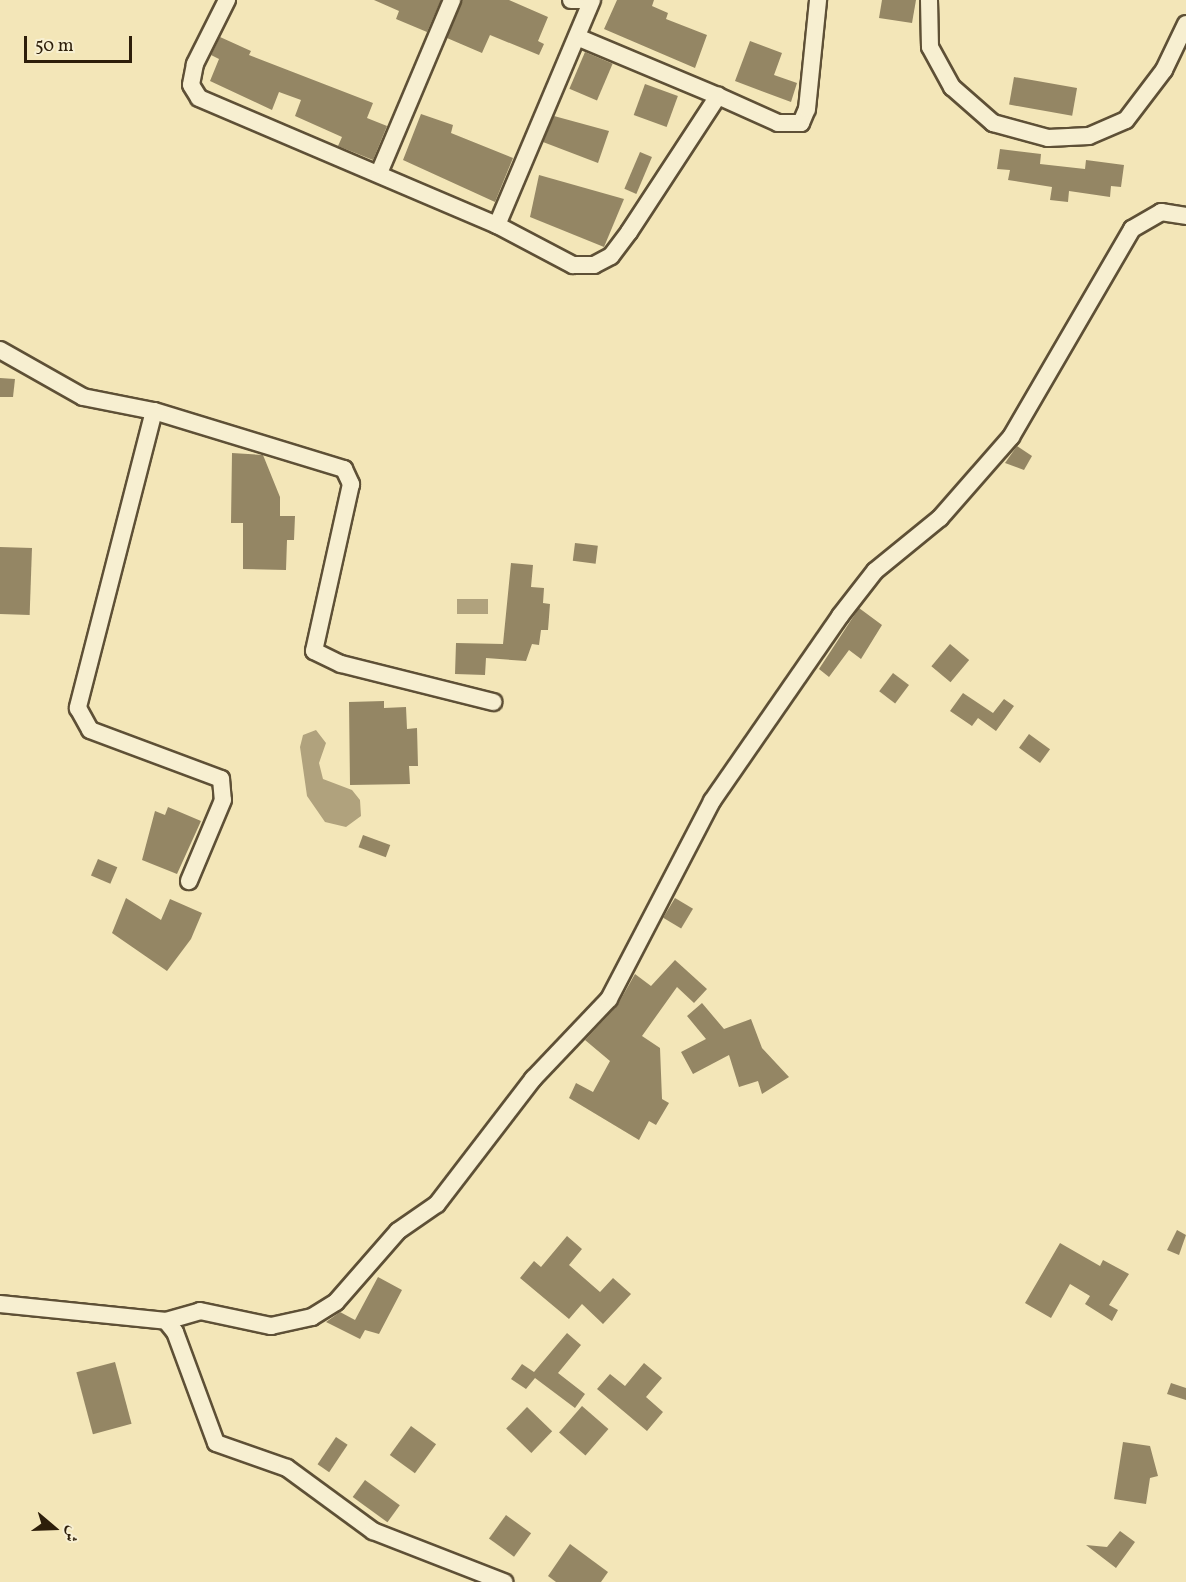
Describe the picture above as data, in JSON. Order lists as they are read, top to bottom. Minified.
{"scale_bar":"50 m","north":"right"}
